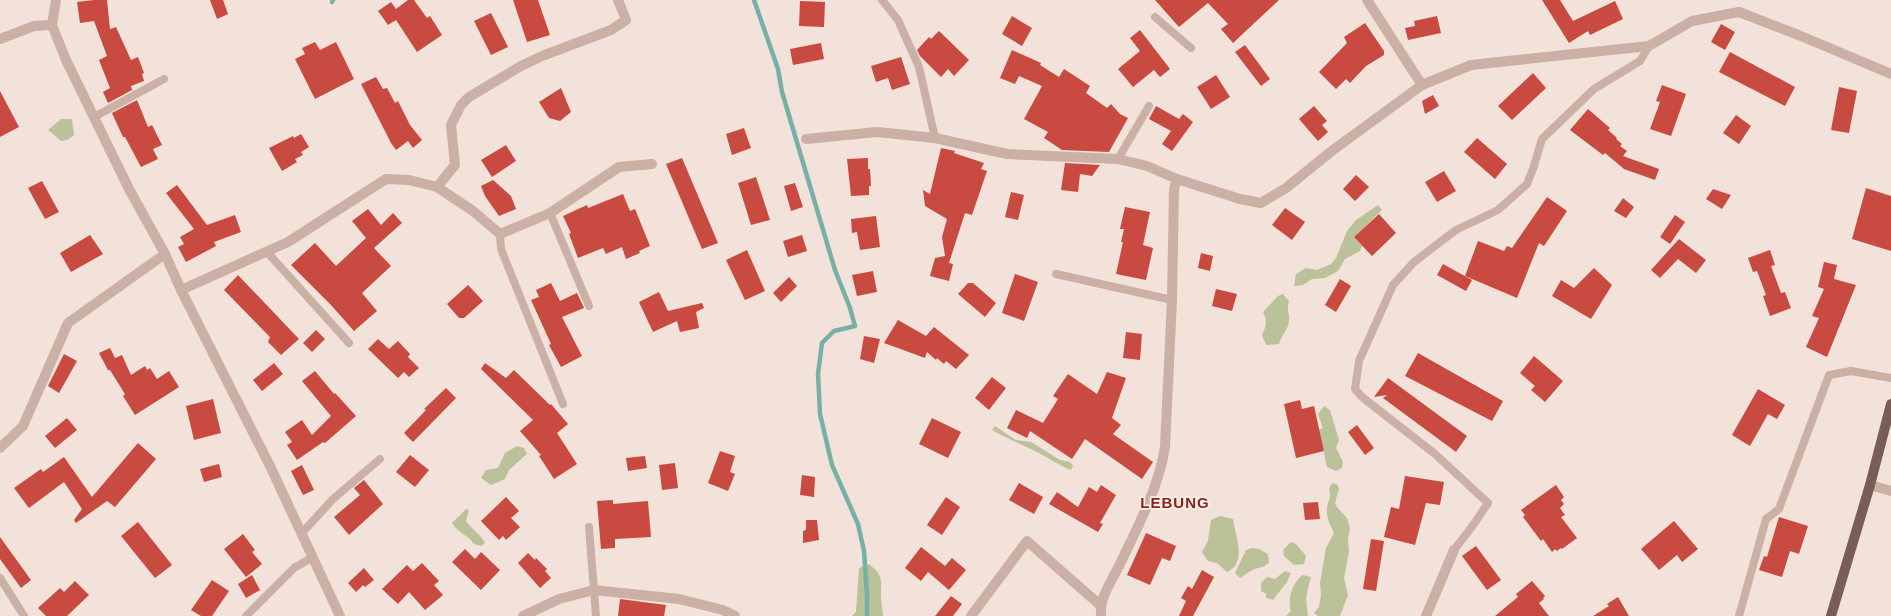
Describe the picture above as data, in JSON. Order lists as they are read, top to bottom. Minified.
{"districts":["LEBUNG"]}
